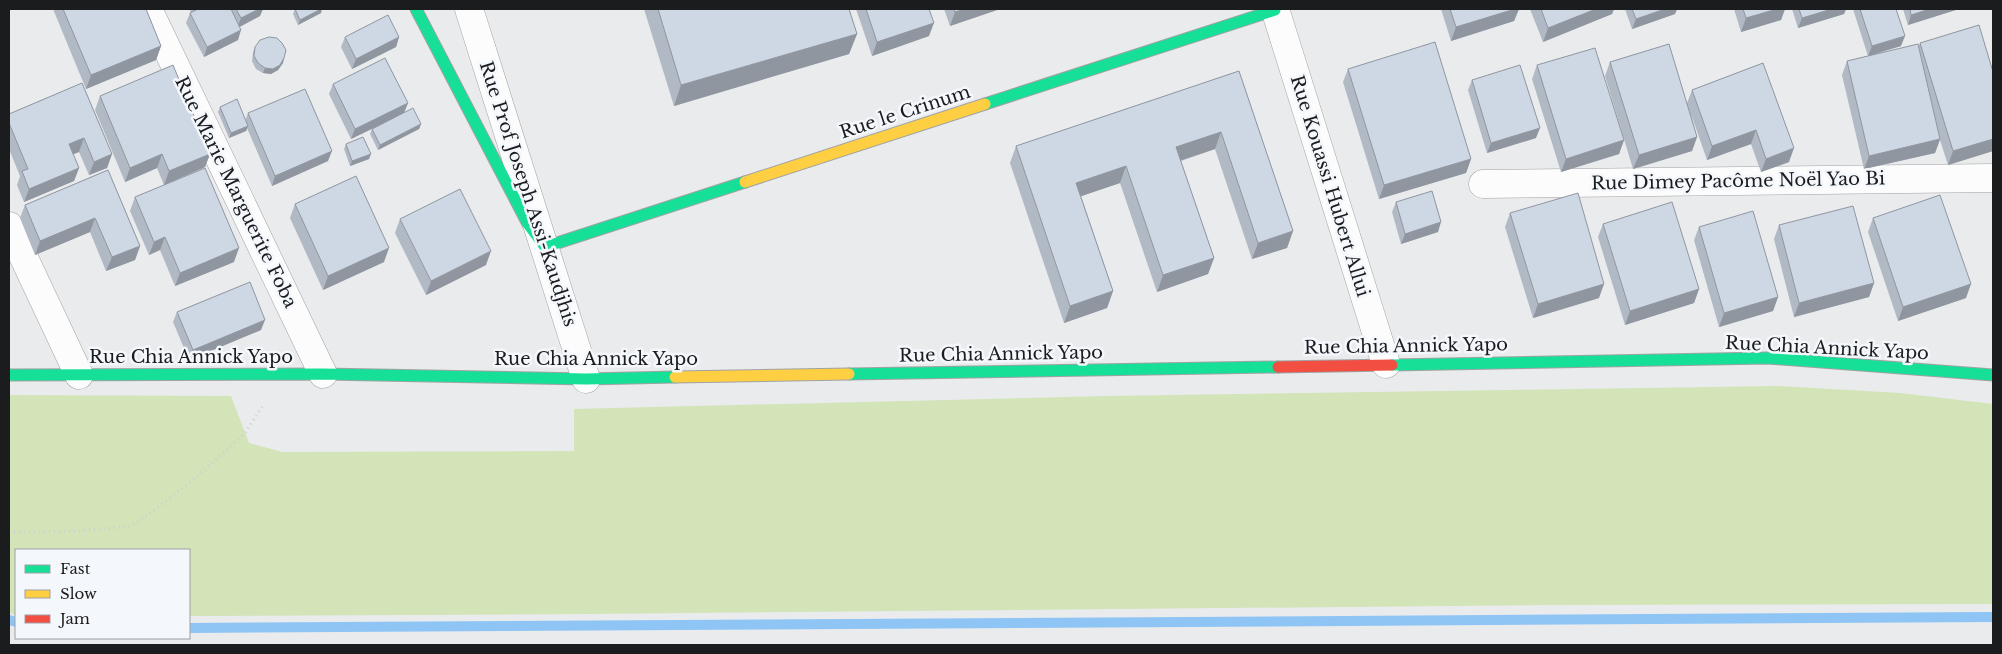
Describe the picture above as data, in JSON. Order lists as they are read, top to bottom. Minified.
{"streets":{"street":["Rue le Crinum","Rue Dimey Pacôme Noël Yao Bi","Rue Kouassi Hubert Allui","Rue Marie Marguerite Foba","Rue Prof Joseph Assi-Kaudjhis","Rue Chia Annick Yapo"]},"crossings":[["Rue le Crinum","Rue Kouassi Hubert Allui"],["Rue le Crinum","Rue Prof Joseph Assi-Kaudjhis"],["Rue Kouassi Hubert Allui","Rue Chia Annick Yapo"],["Rue Marie Marguerite Foba","Rue Chia Annick Yapo"],["Rue Prof Joseph Assi-Kaudjhis","Rue Chia Annick Yapo"]],"legend":["Fast","Slow","Jam"]}
